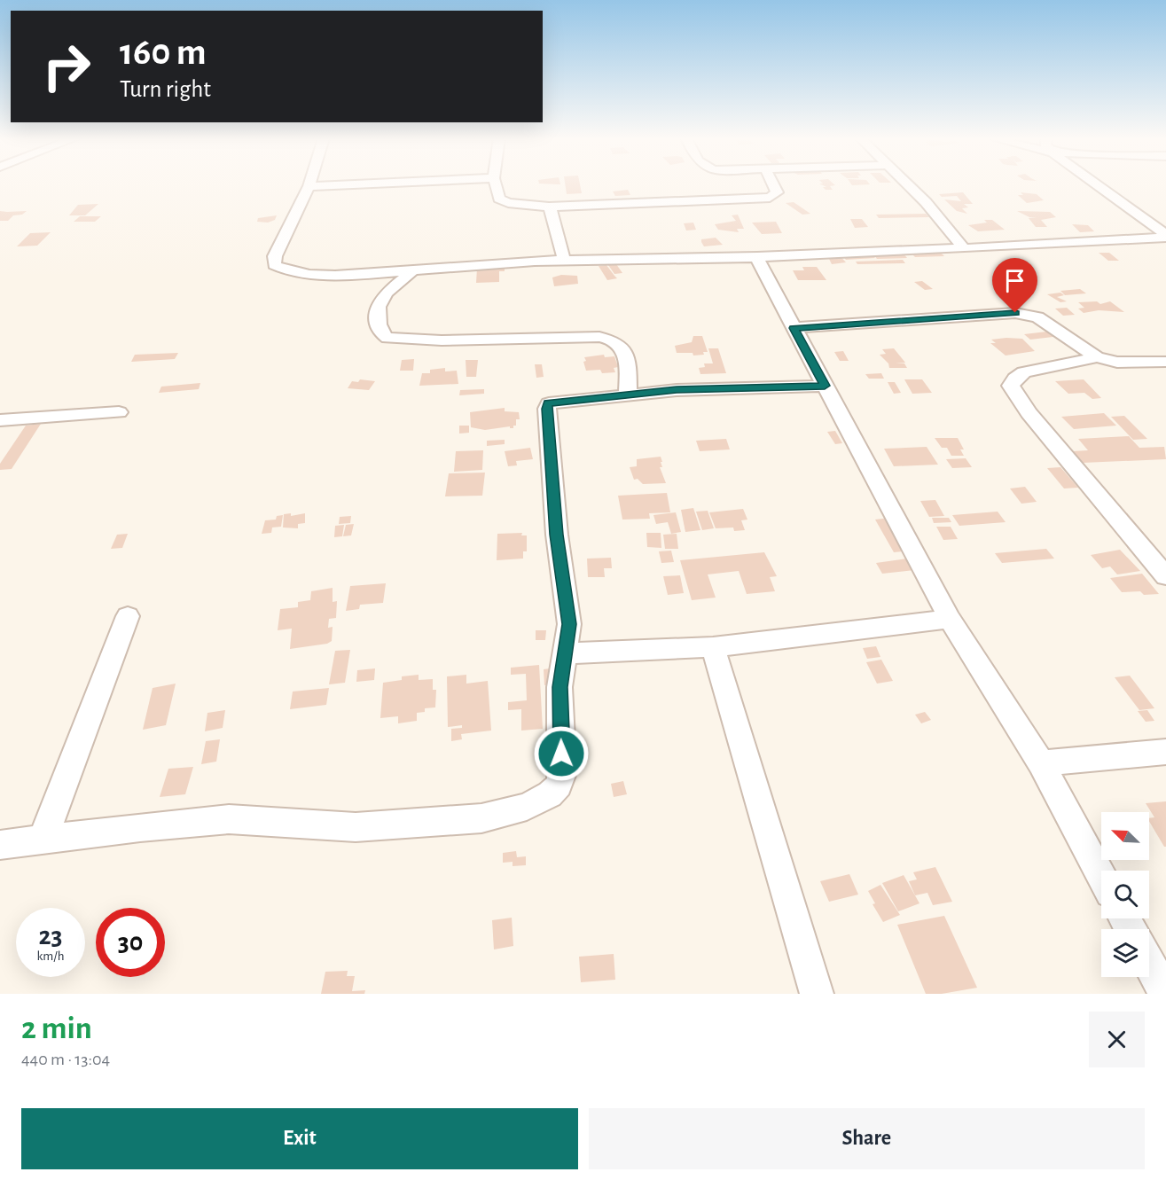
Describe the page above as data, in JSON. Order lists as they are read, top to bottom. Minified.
{"north":"top left","page":{"turn":["160 m","Turn right"],"speed":"23 km/h","limit":"30","heading":["2 min","440 m · 13:04"],"buttons":["Exit","Share"]}}
